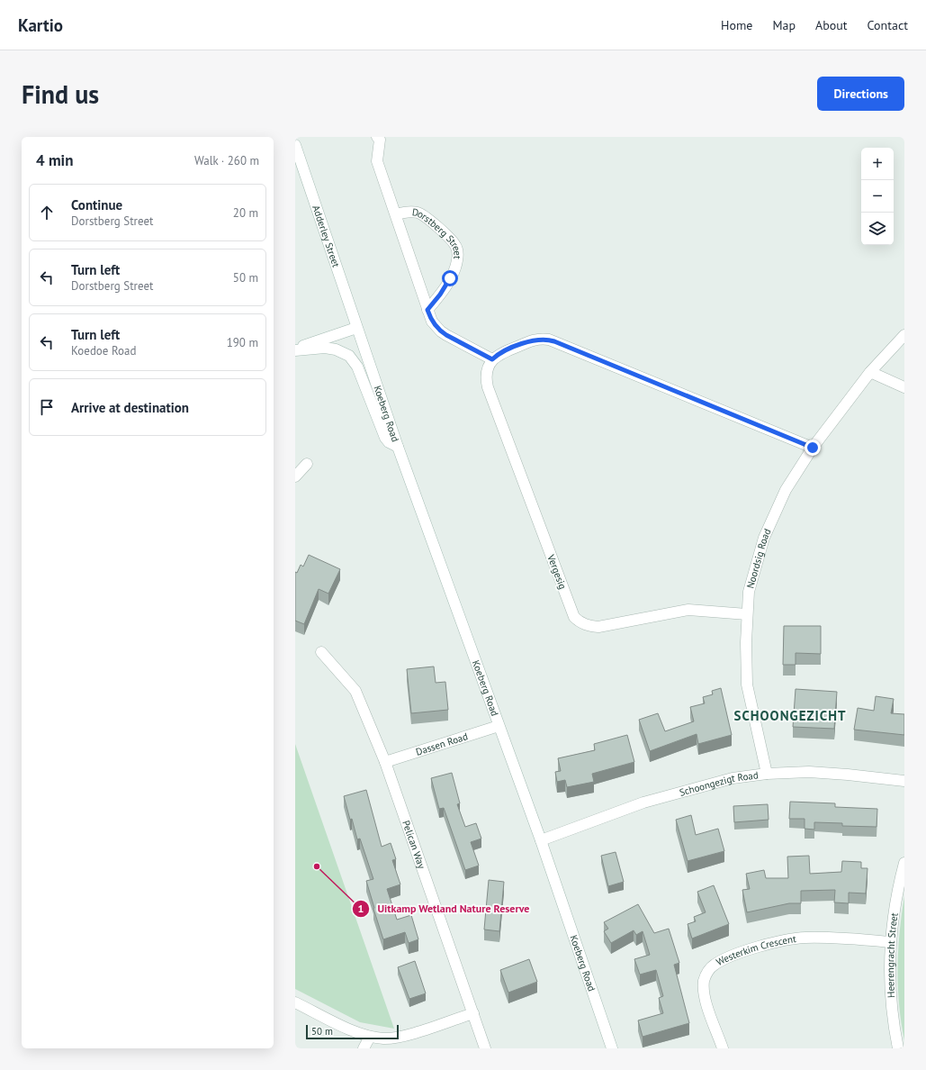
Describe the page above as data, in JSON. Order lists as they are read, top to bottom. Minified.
{"streets":{"street":["Adderley Street","Dorstberg Street","Koeberg Road","Noordsig Road","Vergesig","Dassen Road","Schoongezigt Road","Pelican Way","Westerkim Crescent","Heerengracht Street"]},"crossings":[["Adderley Street","Koeberg Road"],["Dorstberg Street","Vergesig"],["Koeberg Road","Dassen Road"],["Koeberg Road","Schoongezigt Road"],["Noordsig Road","Vergesig"],["Noordsig Road","Schoongezigt Road"],["Dassen Road","Pelican Way"],["Westerkim Crescent","Heerengracht Street"]],"districts":["SCHOONGEZICHT"],"places":["Uitkamp Wetland Nature Reserve"],"scale_bar":"50 m","page":{"header":"Kartio","nav":["Home","Map","About","Contact"],"buttons":"Directions","title":"Find us","heading":["4 min","Walk · 260 m"],"map_buttons":["+","−"],"list":[["Continue","Dorstberg Street","20 m"],["Turn left","Dorstberg Street","50 m"],["Turn left","Koedoe Road","190 m"],"Arrive at destination"],"scale":"50 m"}}
